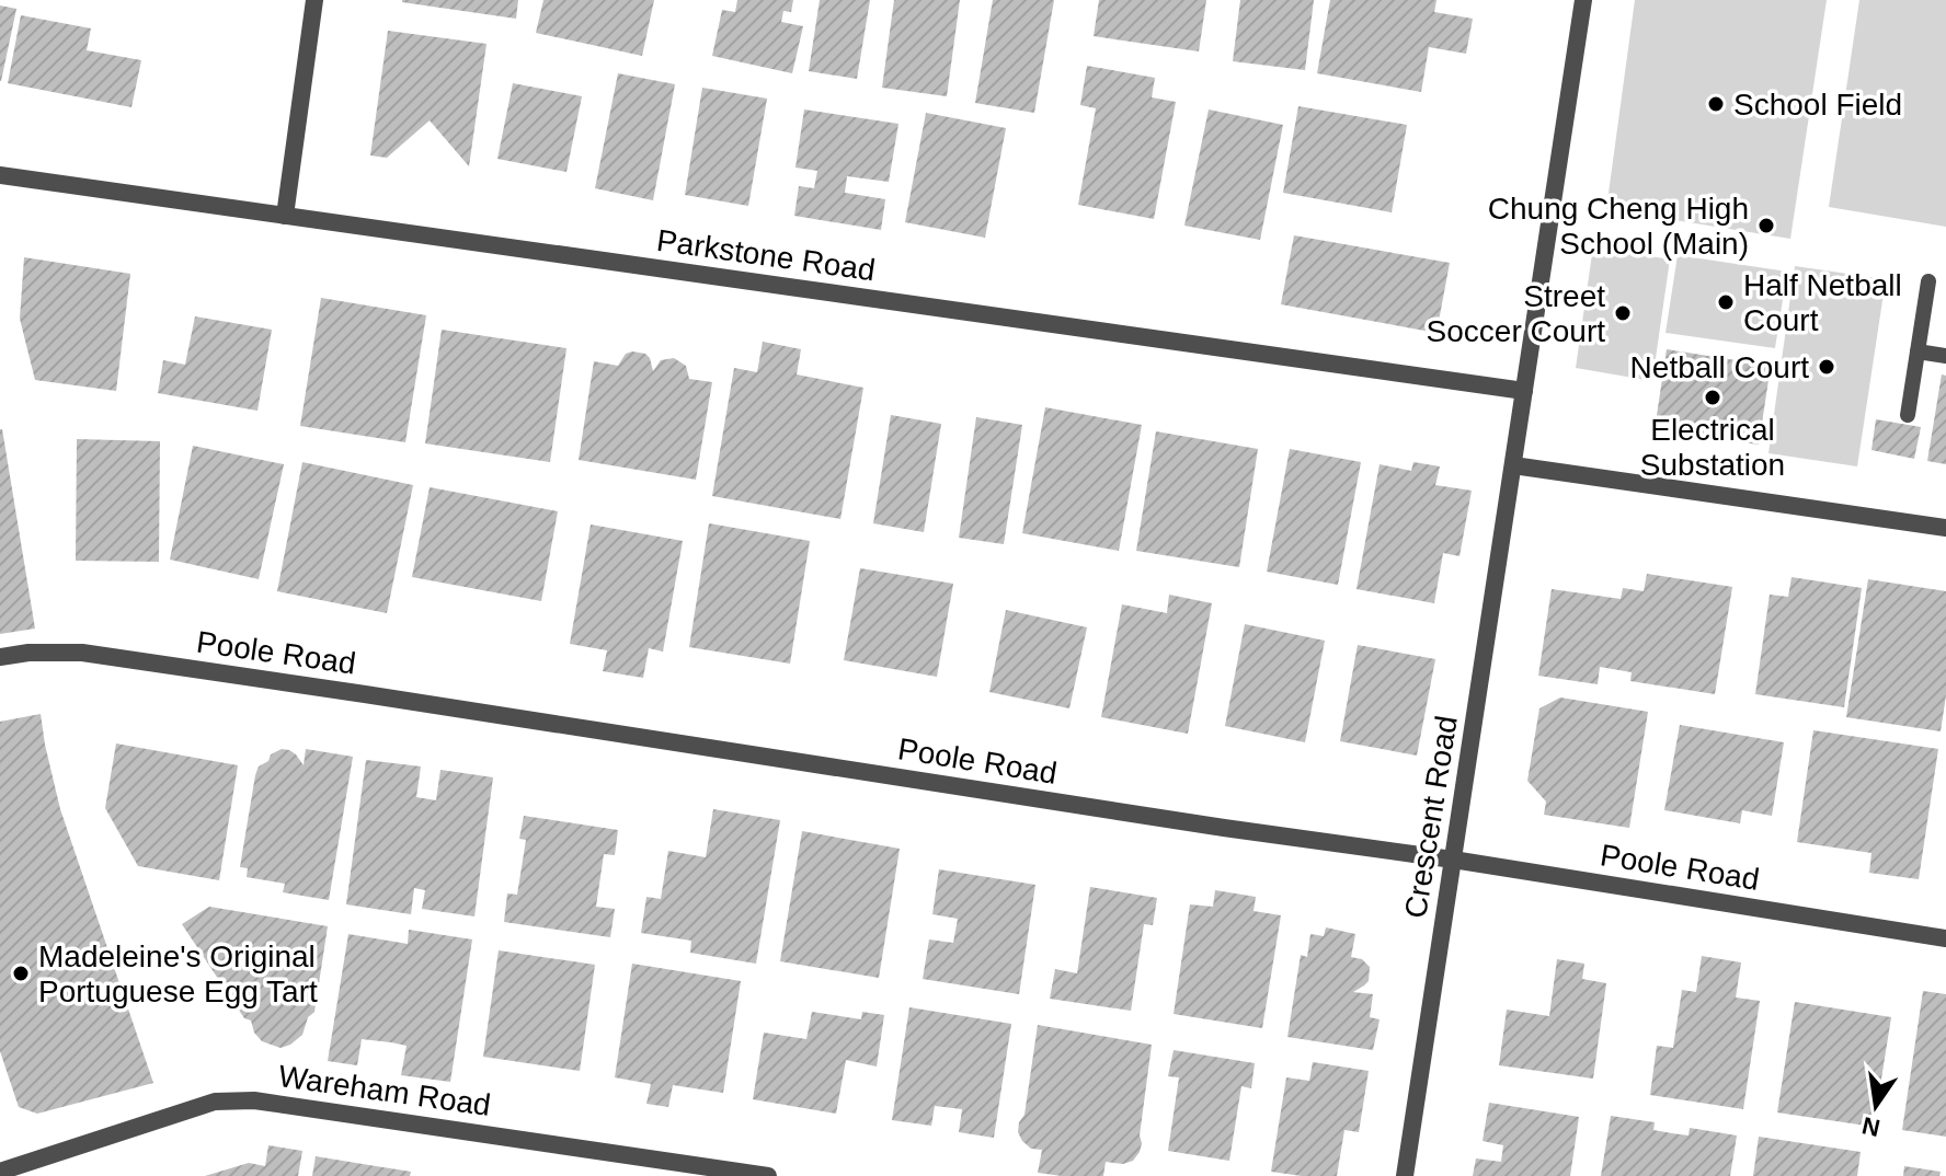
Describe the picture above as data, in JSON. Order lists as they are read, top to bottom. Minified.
{"streets":{"street":["Parkstone Road","Poole Road","Crescent Road","Wareham Road"]},"crossings":[["Parkstone Road","Crescent Road"],["Poole Road","Crescent Road"]],"places":["School Field","Chung Cheng High School (Main)","Half Netball Court","Street Soccer Court","Netball Court","Electrical Substation","Madeleine's Original Portuguese Egg Tart"],"north":"bottom"}
